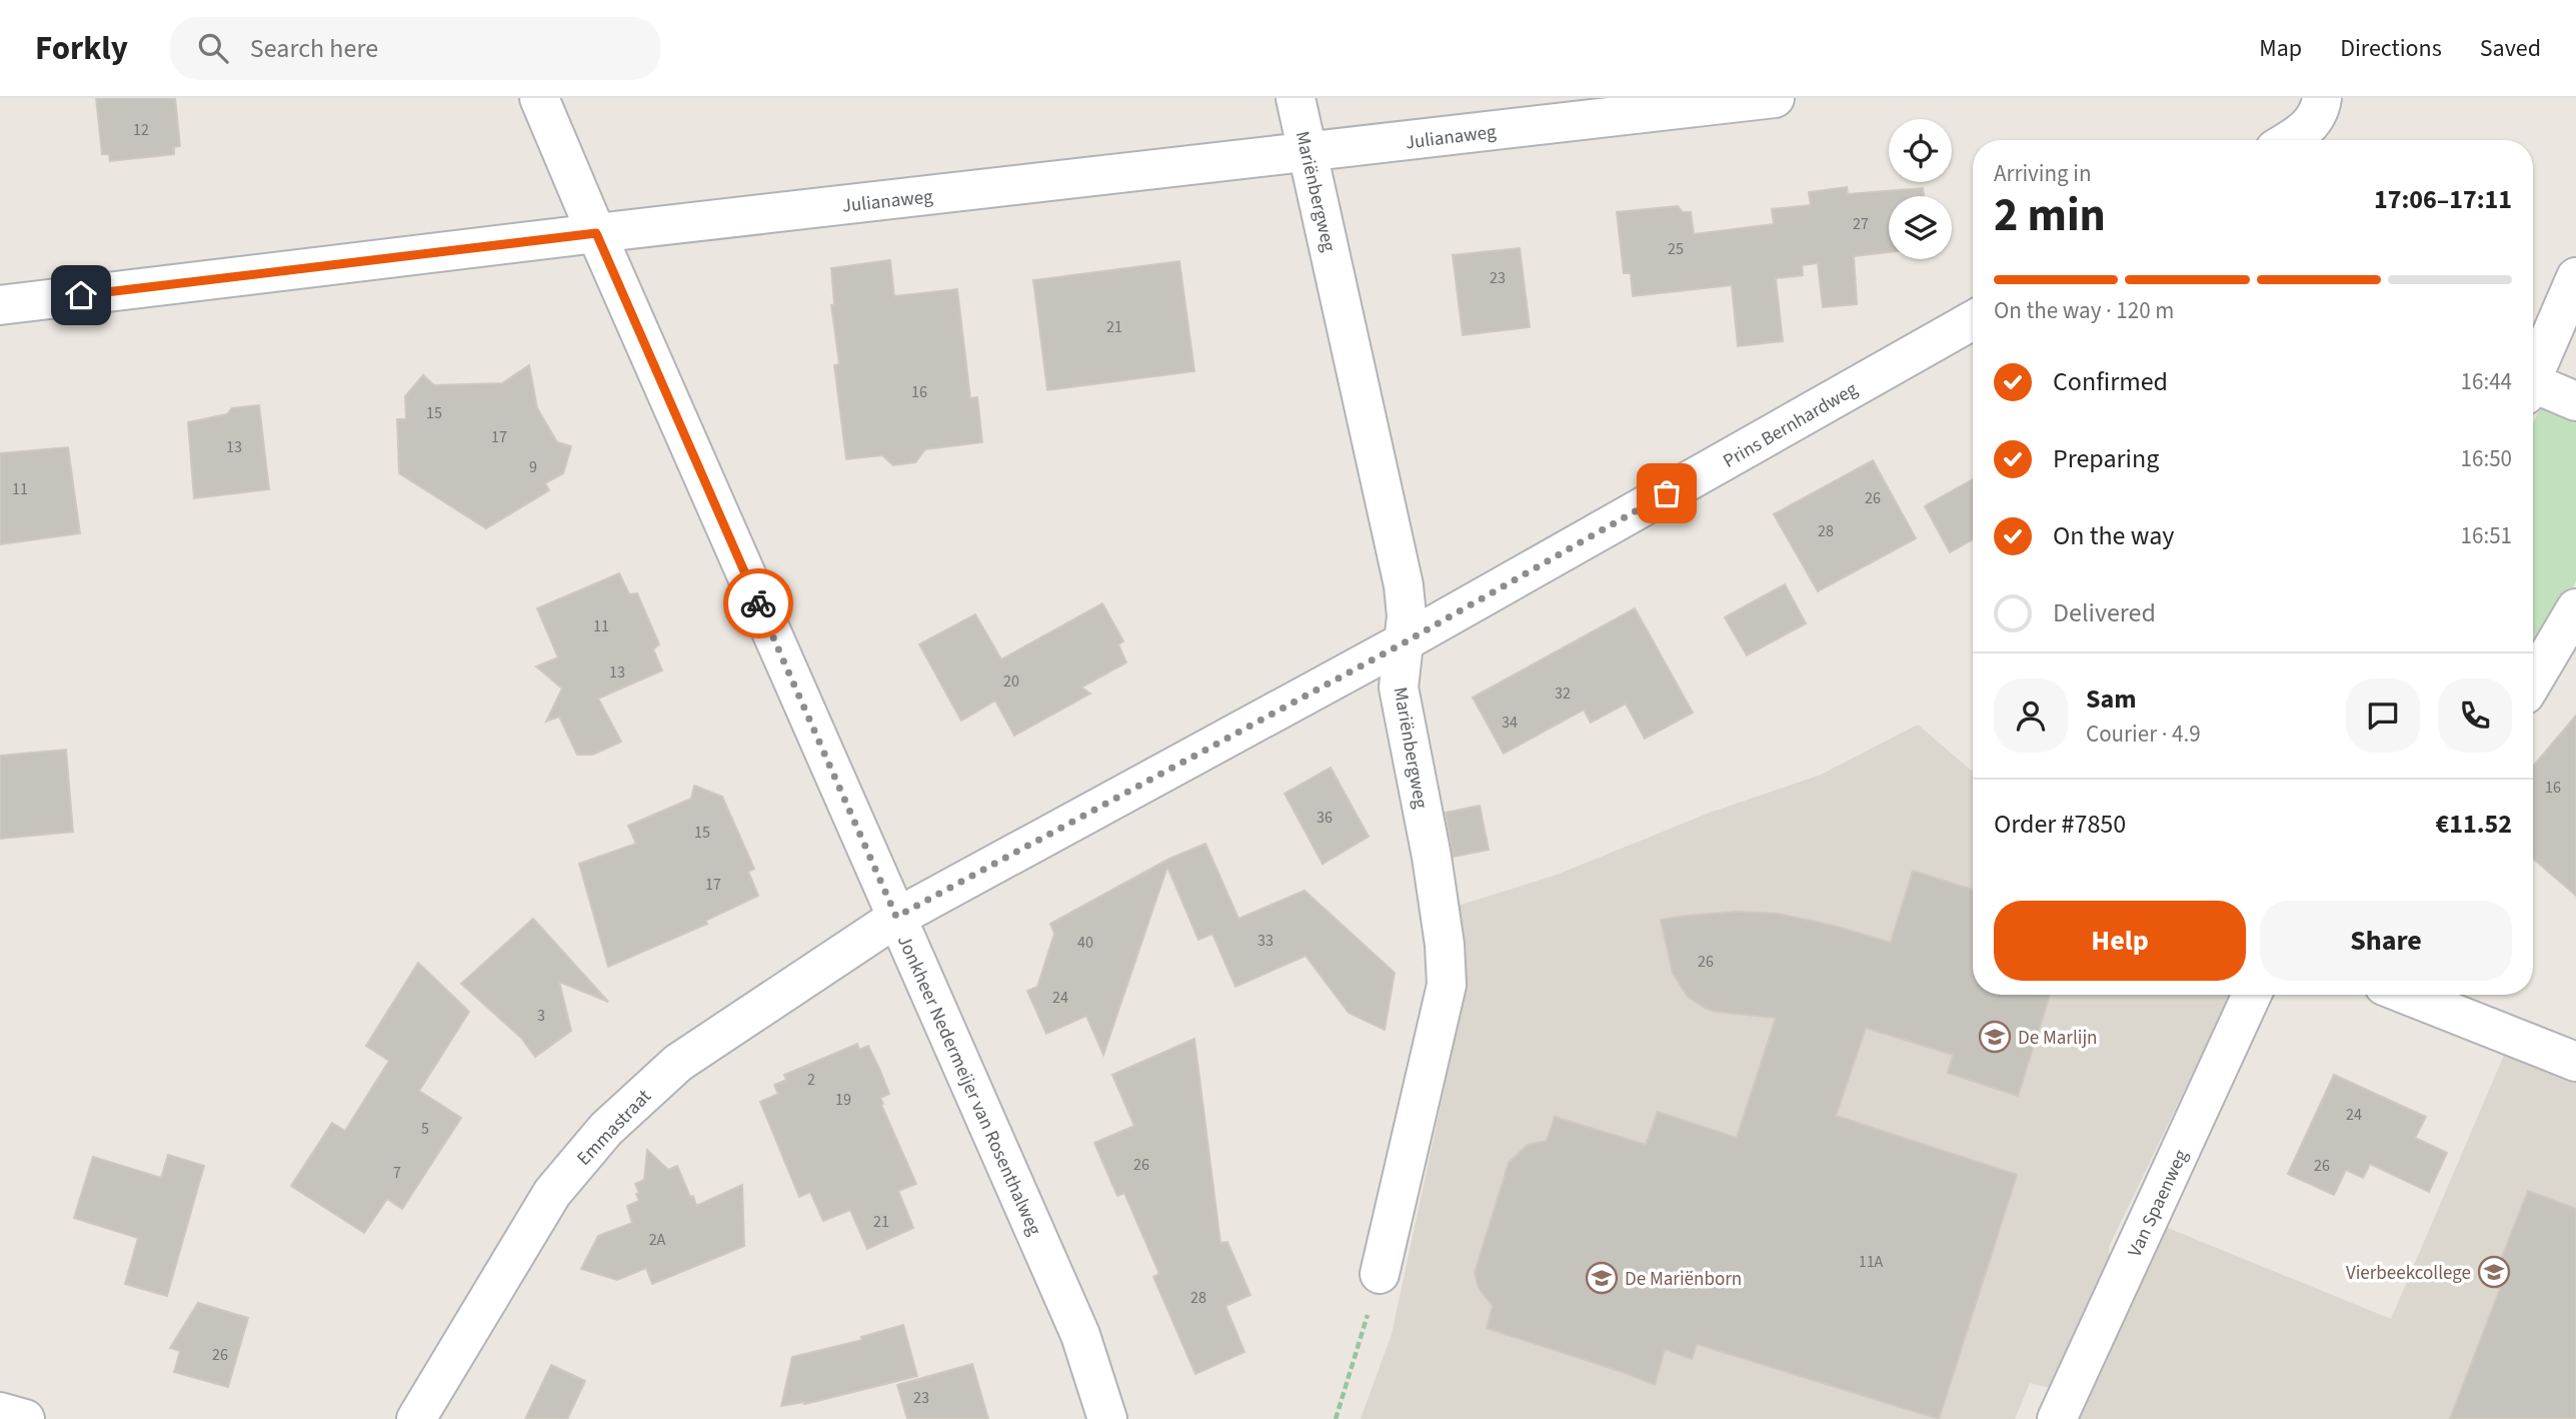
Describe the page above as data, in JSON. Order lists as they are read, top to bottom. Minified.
{"streets":{"street":["Julianaweg","Mariënbergweg","Prins Bernhardweg","Jonkheer Nedermeijer van Rosenthalweg","Emmastraat","Van Spaenweg"]},"crossings":[["Julianaweg","Mariënbergweg"],["Julianaweg","Jonkheer Nedermeijer van Rosenthalweg"],["Mariënbergweg","Prins Bernhardweg"],["Prins Bernhardweg","Jonkheer Nedermeijer van Rosenthalweg"],["Prins Bernhardweg","Emmastraat"],["Jonkheer Nedermeijer van Rosenthalweg","Emmastraat"]],"places":{"school or university":["De Marlijn","Vierbeekcollege","De Mariënborn"]},"house_numbers":["12","27","25","23","21","16","15","17","13","9","11","26","28","11","13","20","32","34","16","36","15","17","33","40","26","24","3","2","19","24","5","26","26","7","21","2A","11A","28","26","23"],"page":{"header":"Forkly","search":"Search here","nav":["Map","Directions","Saved"],"heading":["2 min","Arriving in","17:06–17:11"],"panel":["Sam","Courier · 4.9","Order #7850","€11.52"],"bar":"On the way · 120 m","list":[["Confirmed","16:44"],["Preparing","16:50"],["On the way","16:51"],"Delivered"],"buttons":["Help","Share"]}}
